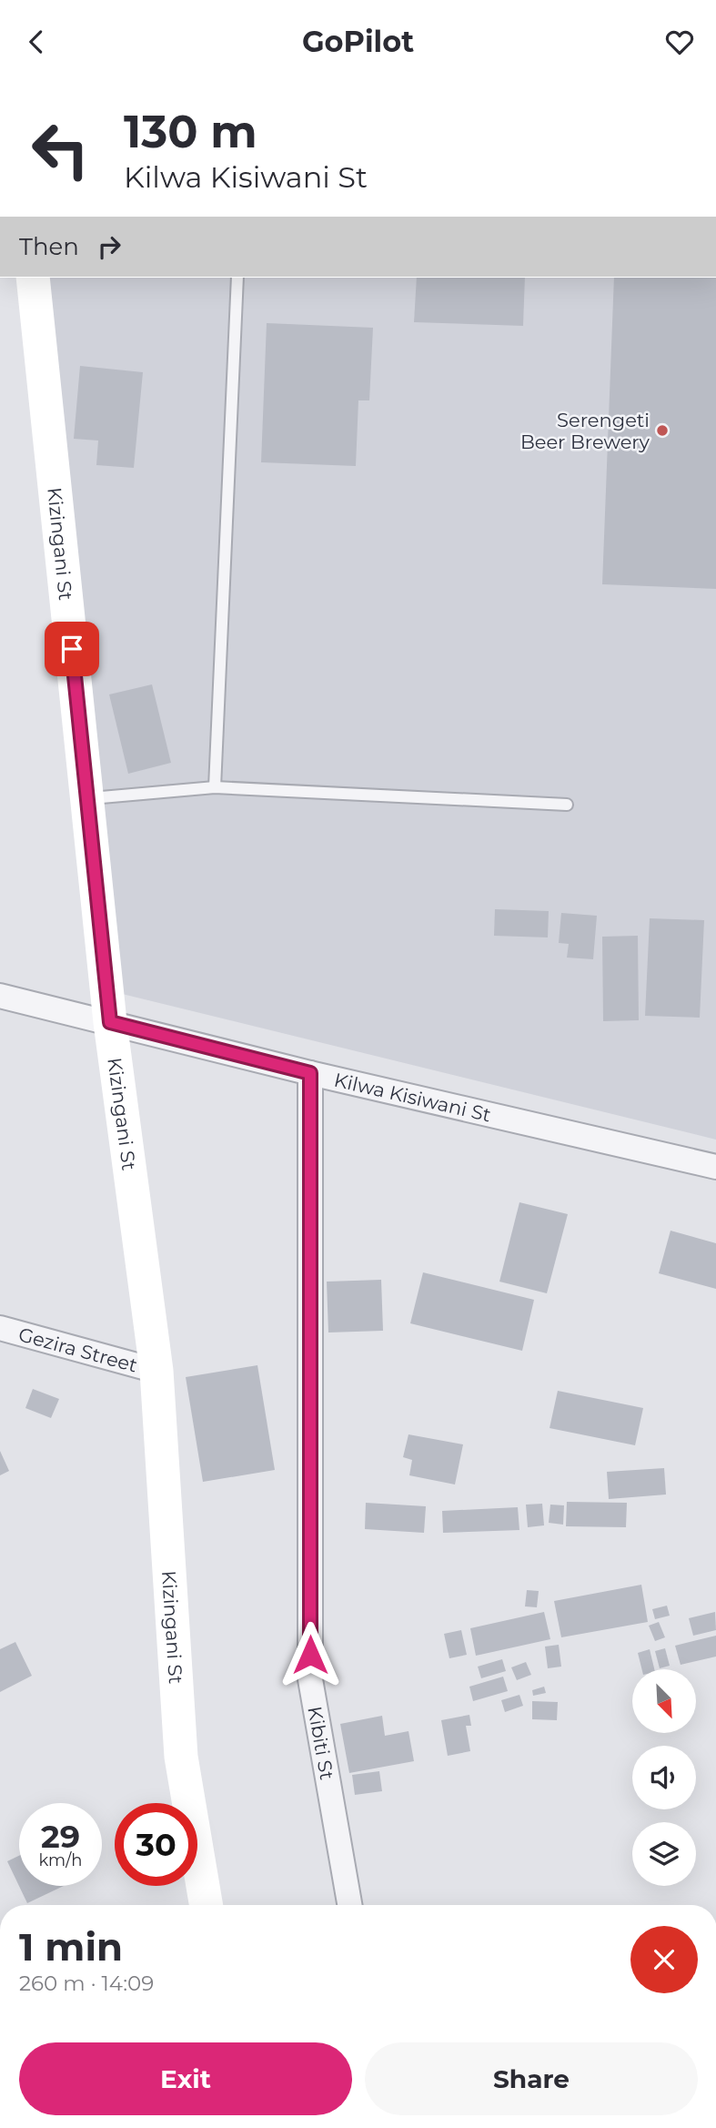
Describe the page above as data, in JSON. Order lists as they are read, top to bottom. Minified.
{"streets":{"street":["Kizingani St","Kilwa Kisiwani St","Gezira Street","Kibiti St"]},"crossings":[["Kizingani St","Kilwa Kisiwani St"],["Kizingani St","Gezira Street"],["Kilwa Kisiwani St","Kibiti St"]],"places":["Serengeti Beer Brewery"],"north":"bottom right","page":{"header":"GoPilot","turn":["130 m","Kilwa Kisiwani St"],"then":"Then","speed":"29 km/h","limit":"30","heading":["1 min","260 m · 14:09"],"buttons":["Exit","Share"]}}
